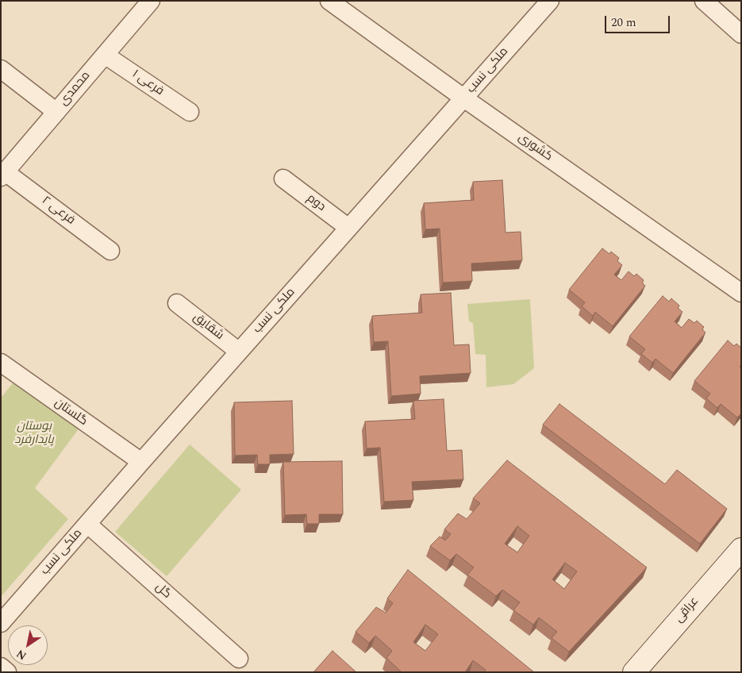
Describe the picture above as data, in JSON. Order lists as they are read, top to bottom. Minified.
{"streets":{"main road":["عراقی"],"street":["ملکی نسب","فرعی ۱","محمدی","کشوری","دوم","فرعی ۲","شقایق","گلستان","گل"]},"crossings":[["ملکی نسب","کشوری"],["ملکی نسب","دوم"],["ملکی نسب","شقایق"],["ملکی نسب","گلستان"],["ملکی نسب","گل"],["فرعی ۱","محمدی"],["محمدی","فرعی ۲"]],"parks":["بوستان پایدارفرد"],"scale_bar":"20 m","north":"bottom left"}
